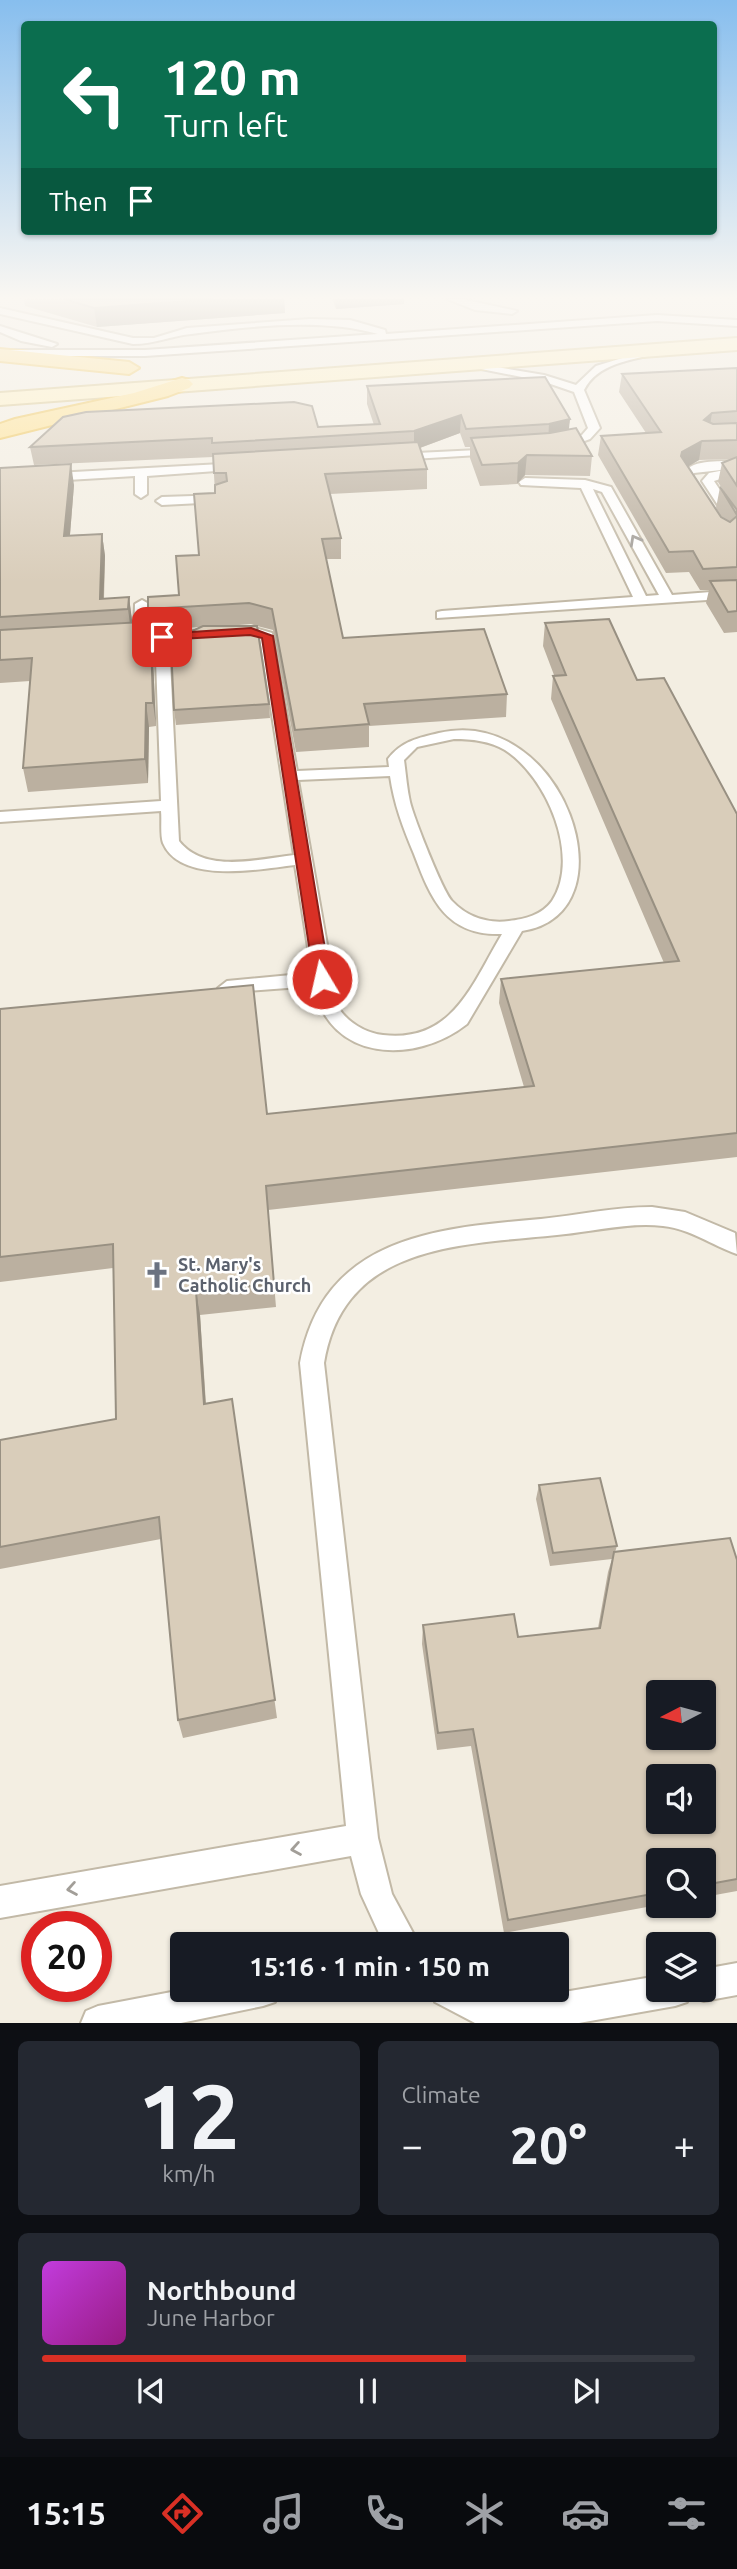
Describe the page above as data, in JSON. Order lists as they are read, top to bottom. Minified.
{"places":{"church":["St. Mary's Catholic Church"]},"north":"left","page":{"turn":["120 m","Turn left"],"then":"Then","limit":"20","trip":"15:16 · 1 min · 150 m","tile":[["12","km/h"],"Climate"],"heat":["−","20°","+"],"song":["Northbound","June Harbor"],"tabs":"15:15"}}
